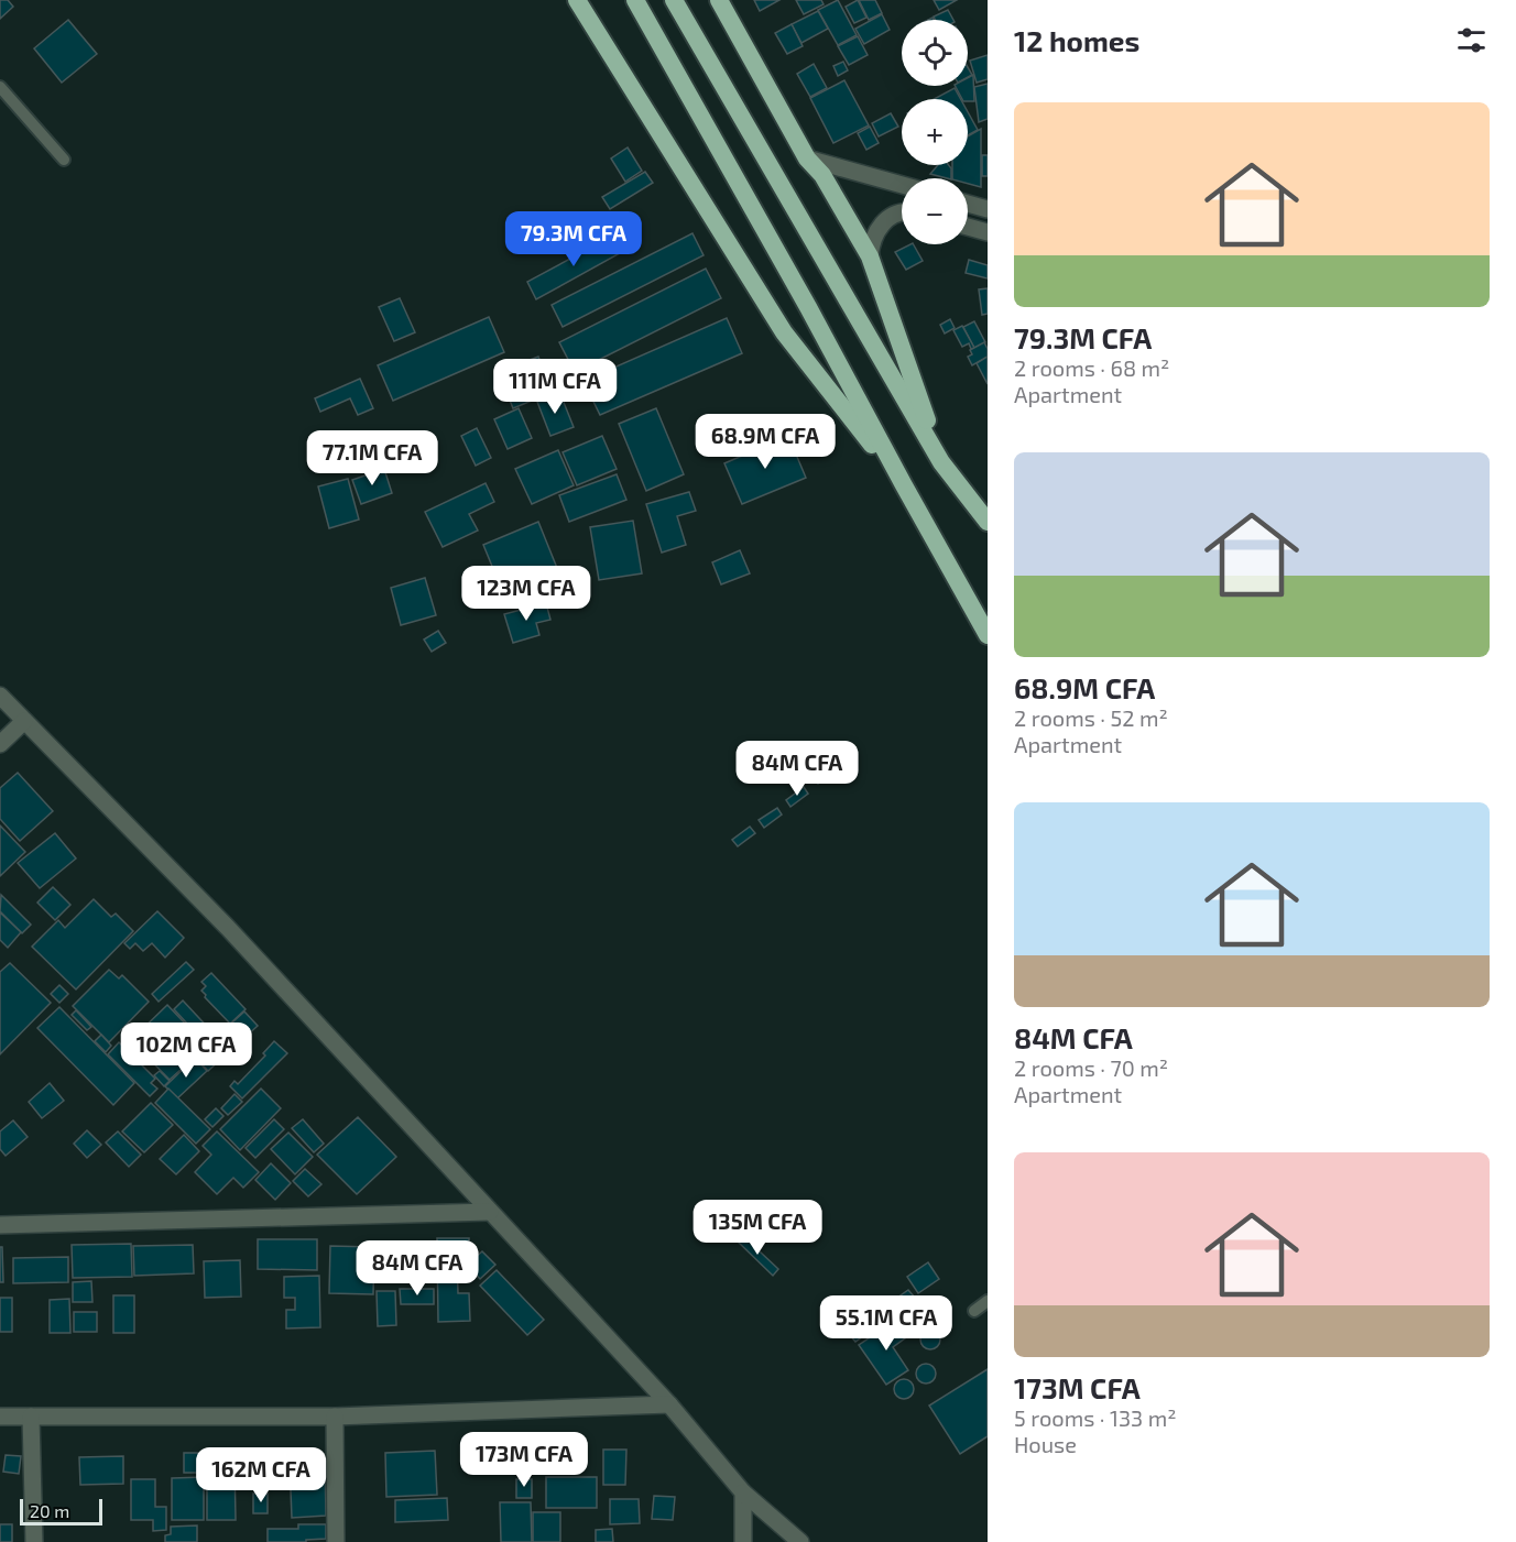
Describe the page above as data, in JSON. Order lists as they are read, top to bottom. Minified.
{"scale_bar":"20 m","page":{"heading":"12 homes","map_buttons":["+","−"],"list":[{"name":"79.3M CFA","note":"2 rooms · 68 m² · Apartment"},{"name":"68.9M CFA","note":"2 rooms · 52 m² · Apartment"},{"name":"84M CFA","note":"2 rooms · 70 m² · Apartment"},{"name":"173M CFA","note":"5 rooms · 133 m² · House"}],"price":["79.3M CFA","111M CFA","68.9M CFA","77.1M CFA","123M CFA","84M CFA","102M CFA","135M CFA","84M CFA","55.1M CFA","173M CFA","162M CFA"],"scale":"20 m"}}
